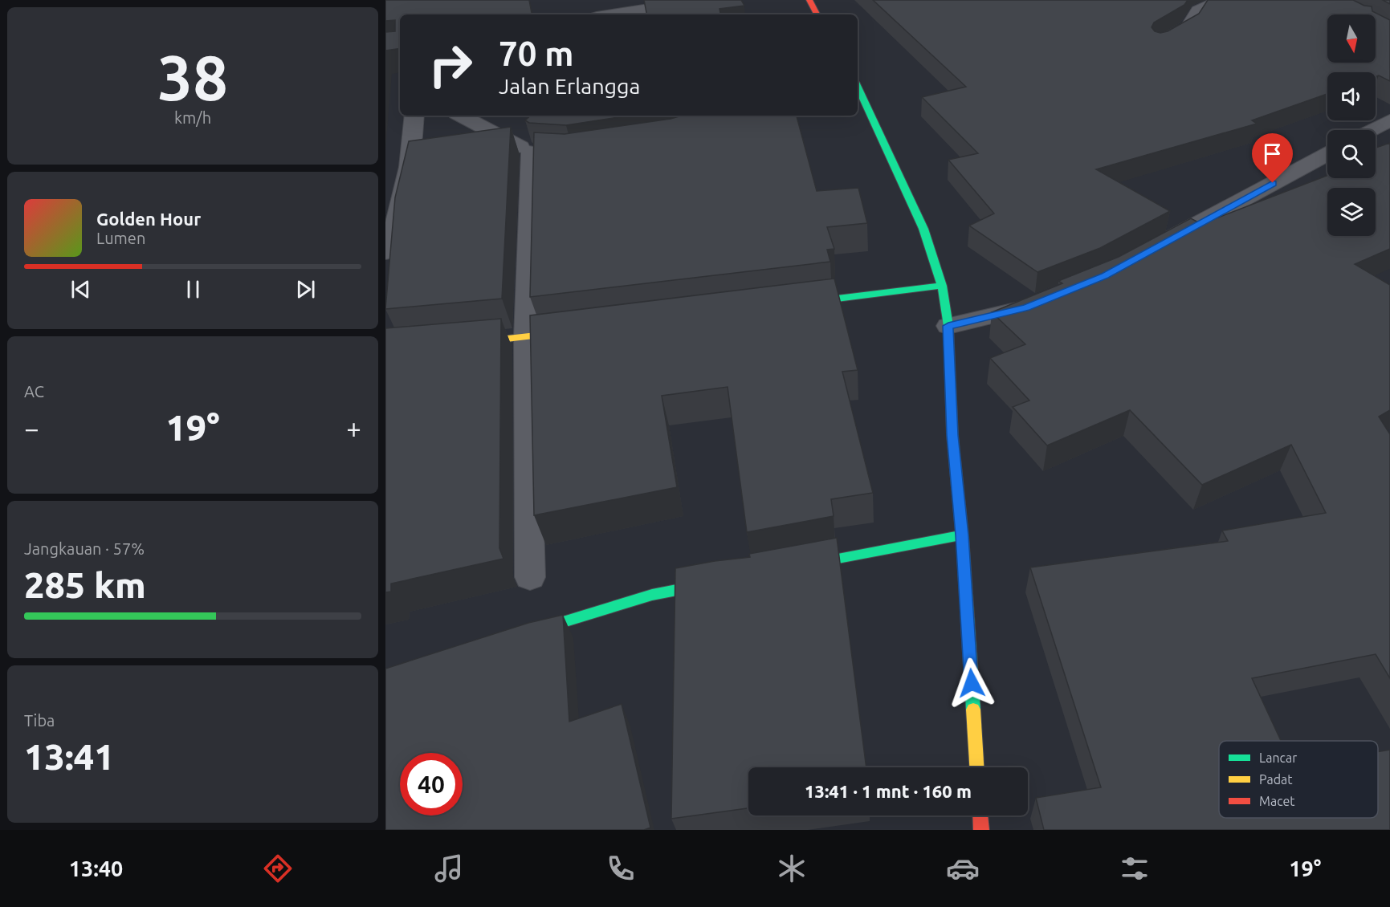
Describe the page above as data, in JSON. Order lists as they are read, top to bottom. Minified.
{"legend":["Lancar","Padat","Macet"],"north":"bottom","page":{"tile":[["38","km/h"],"AC",["Jangkauan · 57%","285 km"],["Tiba","13:41"]],"turn":["70 m","Jalan Erlangga"],"song":["Golden Hour","Lumen"],"heat":["−","19°","+"],"limit":"40","trip":"13:41 · 1 mnt · 160 m","tabs":["13:40","19°"]}}
